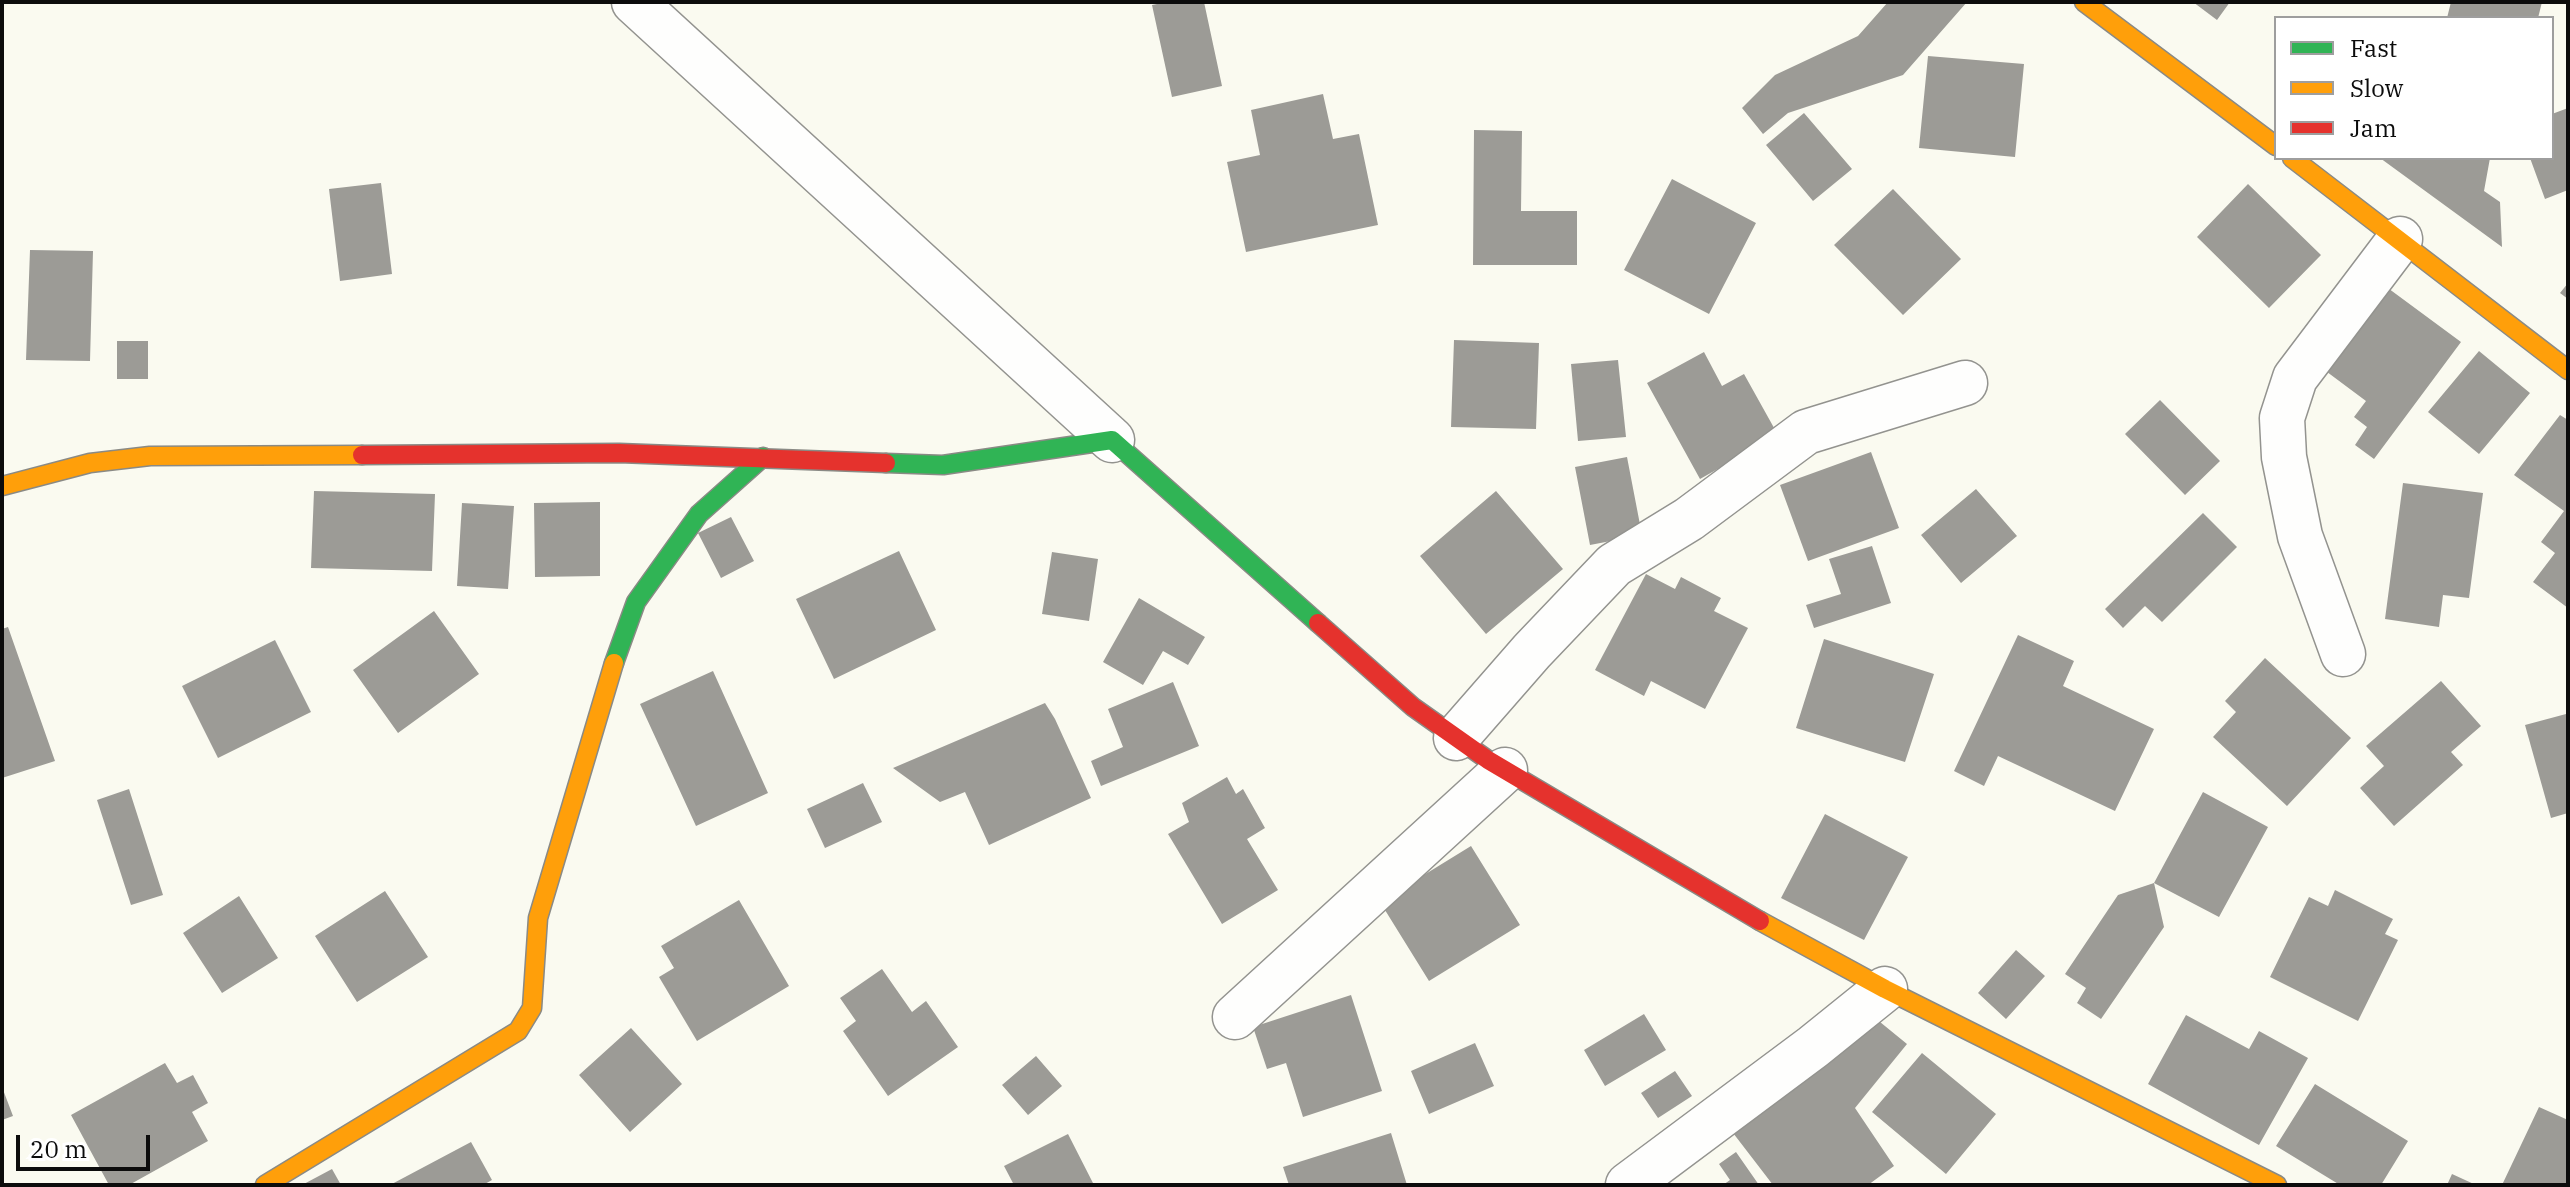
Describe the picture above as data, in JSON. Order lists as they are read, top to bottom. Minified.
{"legend":["Fast","Slow","Jam"],"scale_bar":"20 m"}
